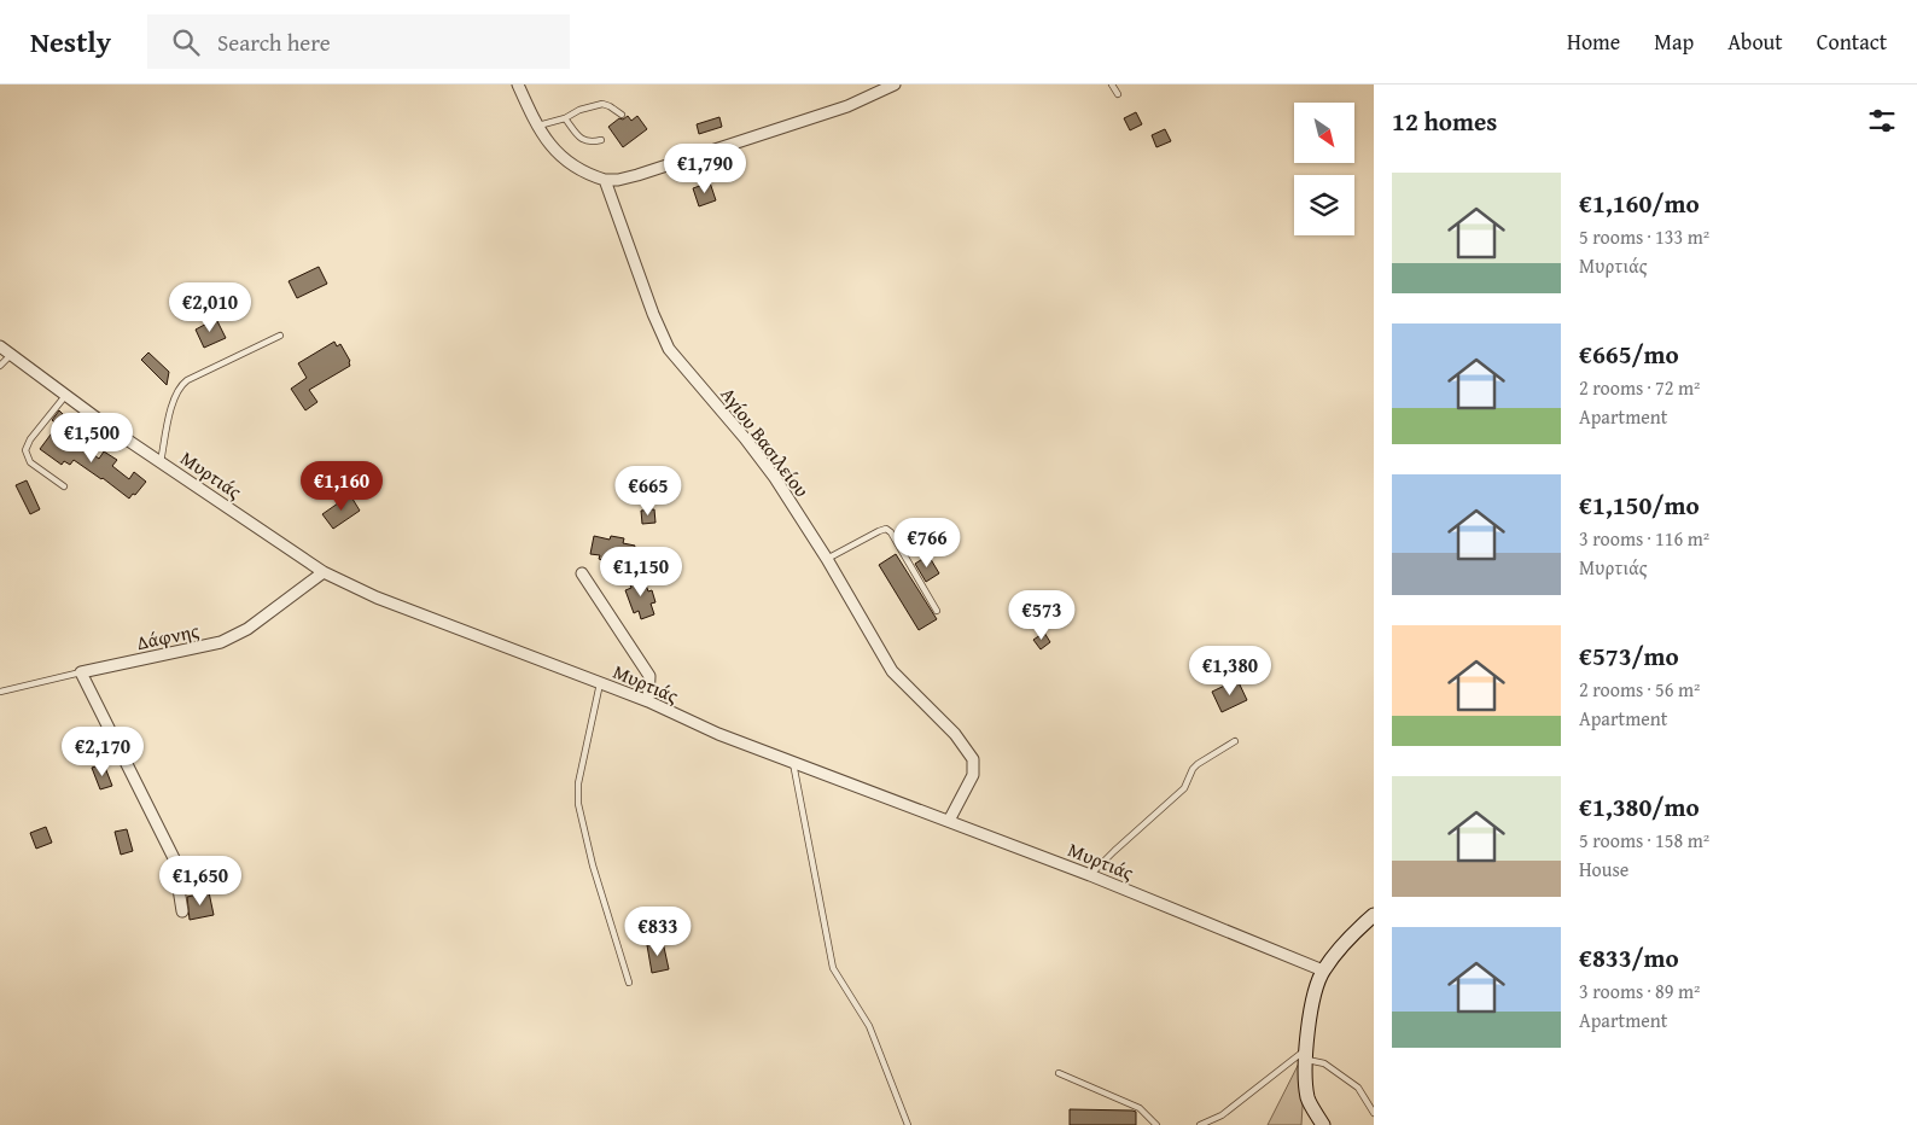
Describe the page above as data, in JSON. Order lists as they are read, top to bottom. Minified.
{"streets":{"street":["Αγίου Βασιλείου","Μυρτιάς","Δάφνης"]},"crossings":[["Αγίου Βασιλείου","Μυρτιάς"],["Μυρτιάς","Δάφνης"]],"north":"bottom right","page":{"header":"Nestly","search":"Search here","nav":["Home","Map","About","Contact"],"heading":"12 homes","price":["€1,790","€2,010","€1,500","€1,160","€665","€766","€1,150","€573","€1,380","€2,170","€1,650","€833"],"list":[{"name":"€1,160/mo","note":"5 rooms · 133 m² · Μυρτιάς"},{"name":"€665/mo","note":"2 rooms · 72 m² · Apartment"},{"name":"€1,150/mo","note":"3 rooms · 116 m² · Μυρτιάς"},{"name":"€573/mo","note":"2 rooms · 56 m² · Apartment"},{"name":"€1,380/mo","note":"5 rooms · 158 m² · House"},{"name":"€833/mo","note":"3 rooms · 89 m² · Apartment"}]}}
